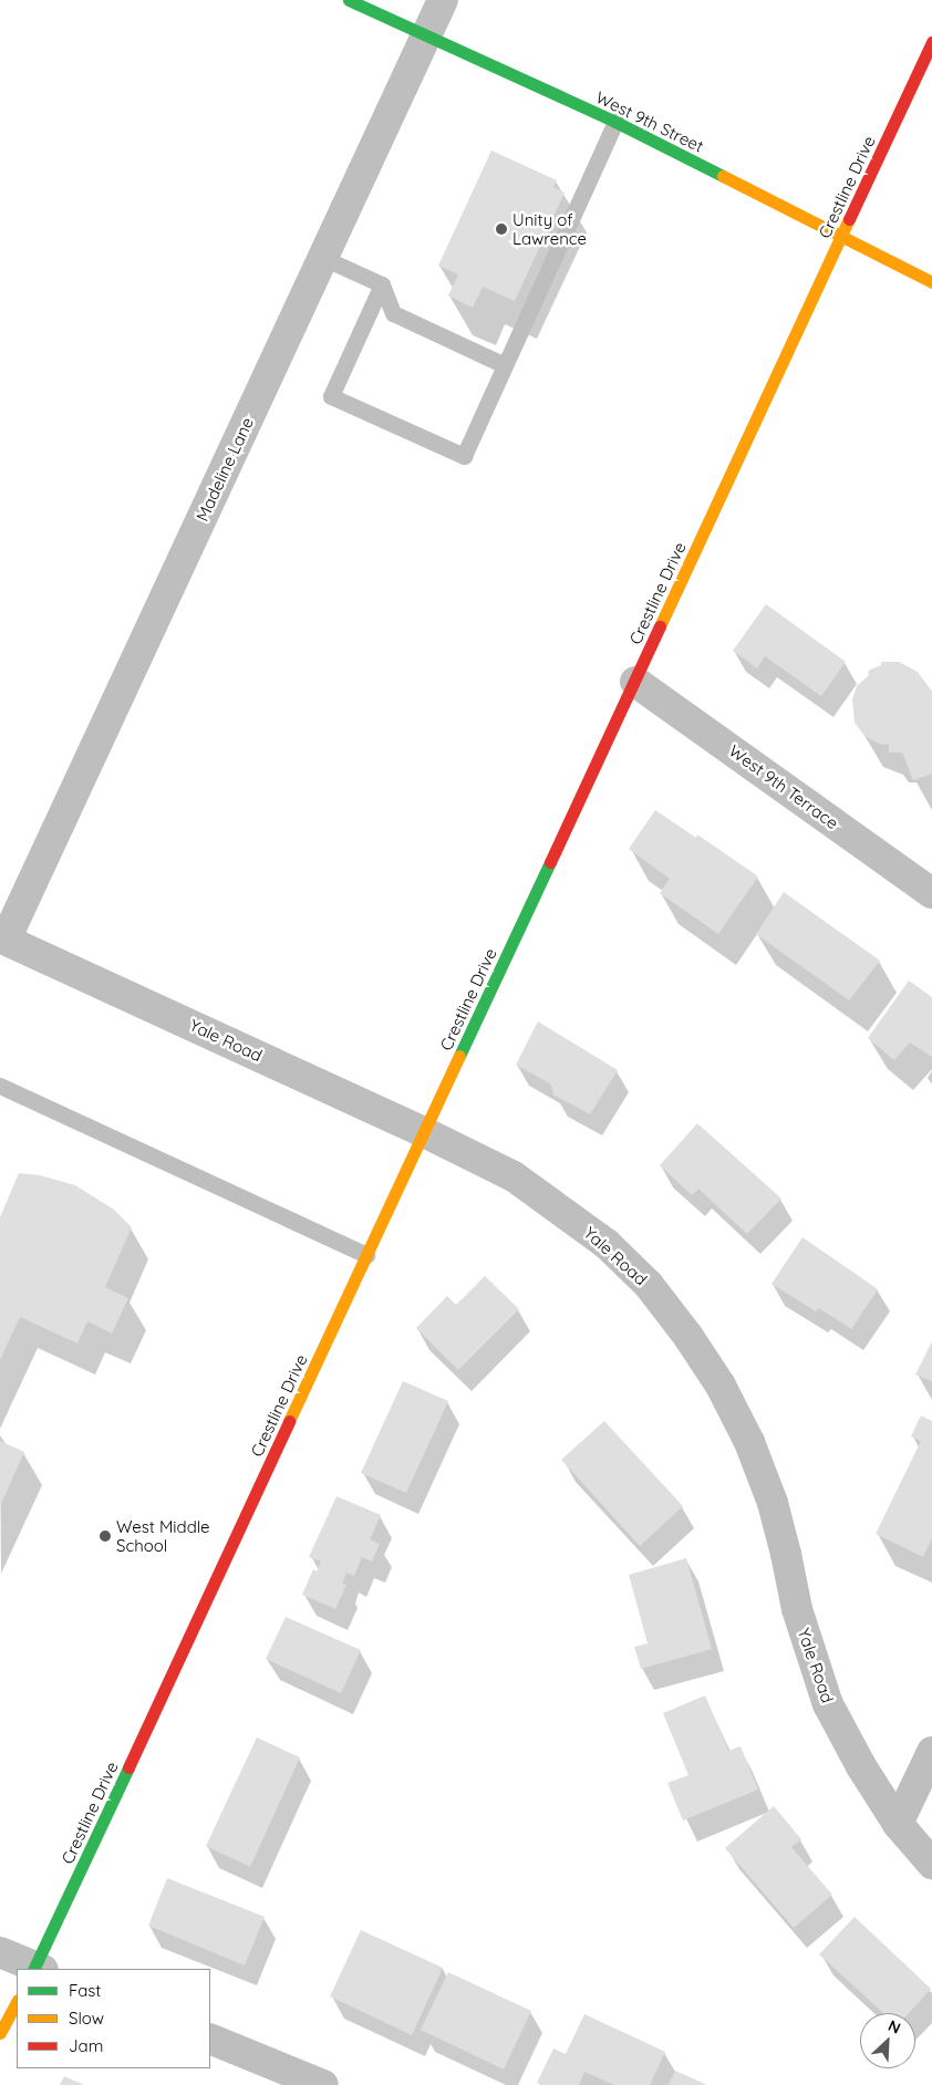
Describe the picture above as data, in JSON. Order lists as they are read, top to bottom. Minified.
{"streets":{"street":["West 9th Street","Crestline Drive","Madeline Lane","West 9th Terrace","Yale Road"]},"crossings":[["West 9th Street","Crestline Drive"],["West 9th Street","Madeline Lane"],["Crestline Drive","West 9th Terrace"],["Crestline Drive","Yale Road"],["Madeline Lane","Yale Road"]],"places":["Unity of Lawrence","West Middle School"],"legend":["Fast","Slow","Jam"],"north":"top right"}
